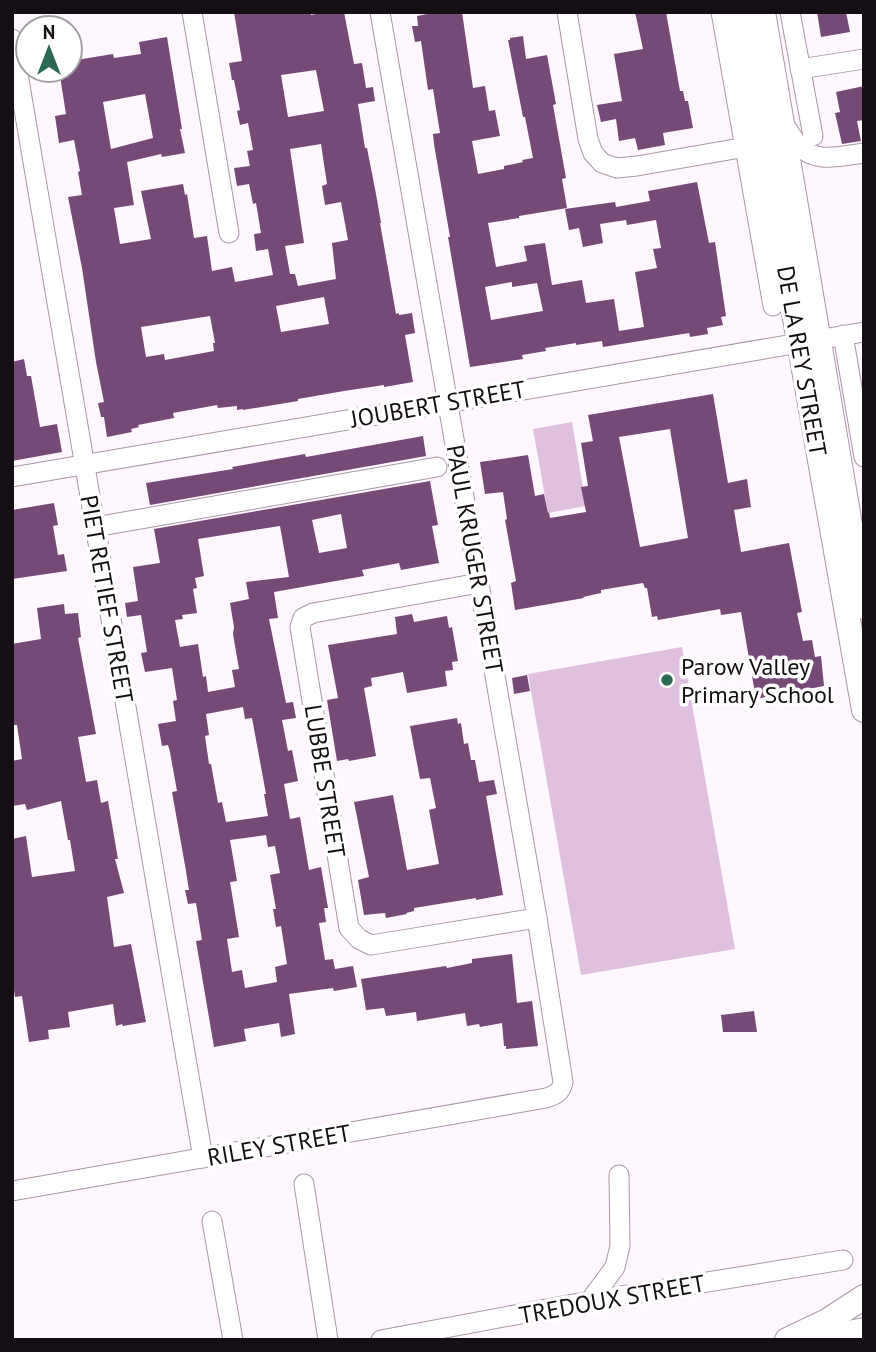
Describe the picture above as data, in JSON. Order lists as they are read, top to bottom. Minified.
{"streets":{"main road":["DE LA REY STREET"],"street":["JOUBERT STREET","PAUL KRUGER STREET","PIET RETIEF STREET","LUBBE STREET","RILEY STREET","TREDOUX STREET"]},"crossings":[["DE LA REY STREET","JOUBERT STREET"],["JOUBERT STREET","PAUL KRUGER STREET"],["JOUBERT STREET","PIET RETIEF STREET"],["PAUL KRUGER STREET","LUBBE STREET"],["PAUL KRUGER STREET","RILEY STREET"],["PIET RETIEF STREET","RILEY STREET"]],"places":["Parow Valley Primary School"],"north":"top"}
